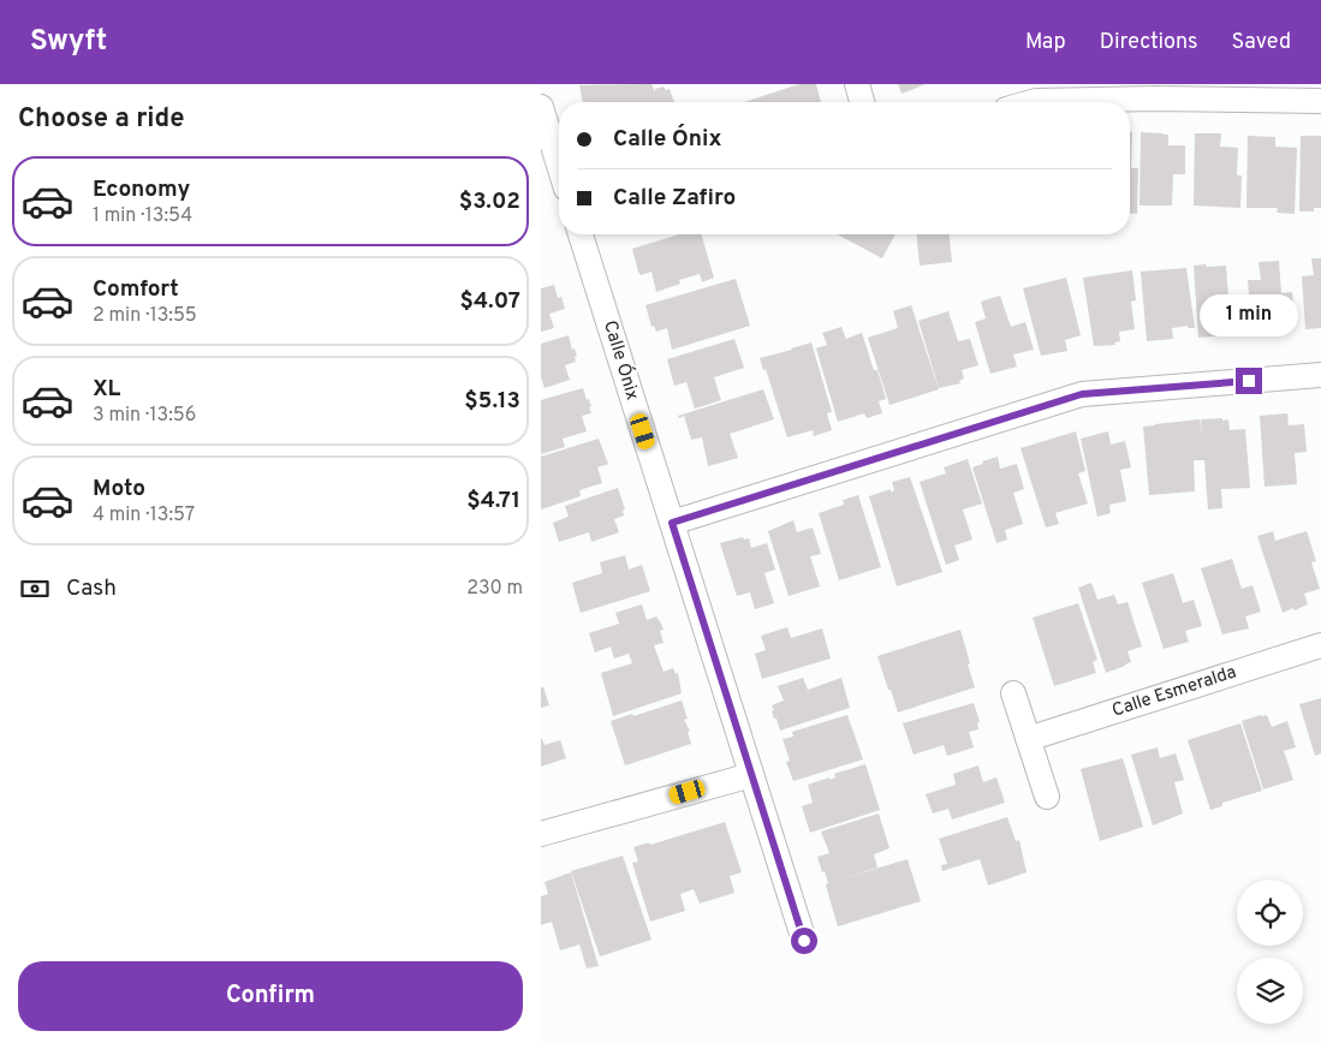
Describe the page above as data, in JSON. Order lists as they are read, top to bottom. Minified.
{"streets":{"street":["Calle Ónix","Calle Esmeralda"]},"page":{"header":"Swyft","nav":["Map","Directions","Saved"],"heading":"Choose a ride","banner":["Calle Ónix","Calle Zafiro"],"list":[{"name":"Economy","note":"1 min · 13:54","value":"$3.02"},{"name":"Comfort","note":"2 min · 13:55","value":"$4.07"},{"name":"XL","note":"3 min · 13:56","value":"$5.13"},{"name":"Moto","note":"4 min · 13:57","value":"$4.71"}],"bubble":"1 min","pay":["Cash","230 m"],"buttons":"Confirm"}}
